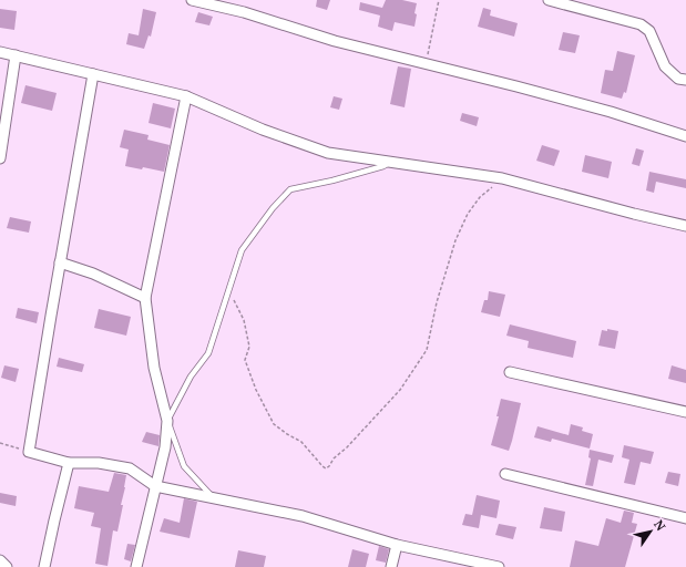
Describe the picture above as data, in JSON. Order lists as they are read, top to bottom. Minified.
{"north":"top right"}
